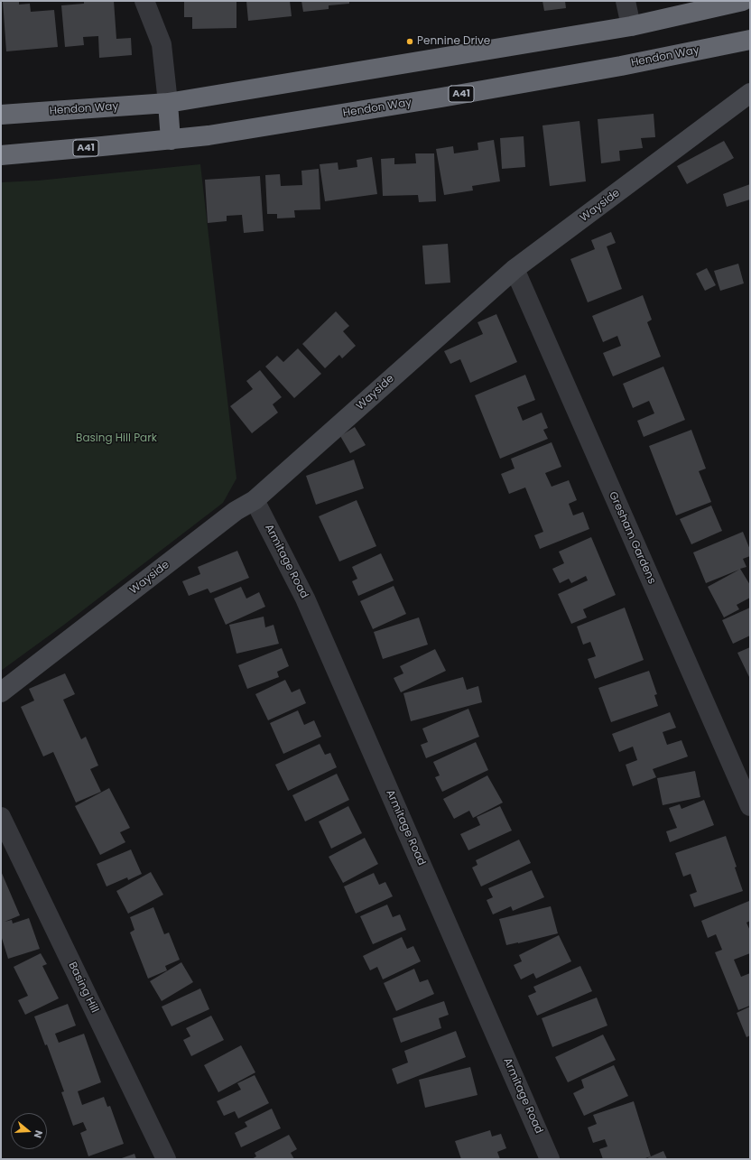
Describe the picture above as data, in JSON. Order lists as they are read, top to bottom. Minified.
{"streets":{"highway":["Hendon Way","A41"],"street":["Wayside","Gresham Gardens","Armitage Road","Basing Hill"]},"crossings":[["Wayside","Gresham Gardens"],["Wayside","Armitage Road"]],"parks":["Basing Hill Park"],"places":["Pennine Drive"],"north":"right"}
